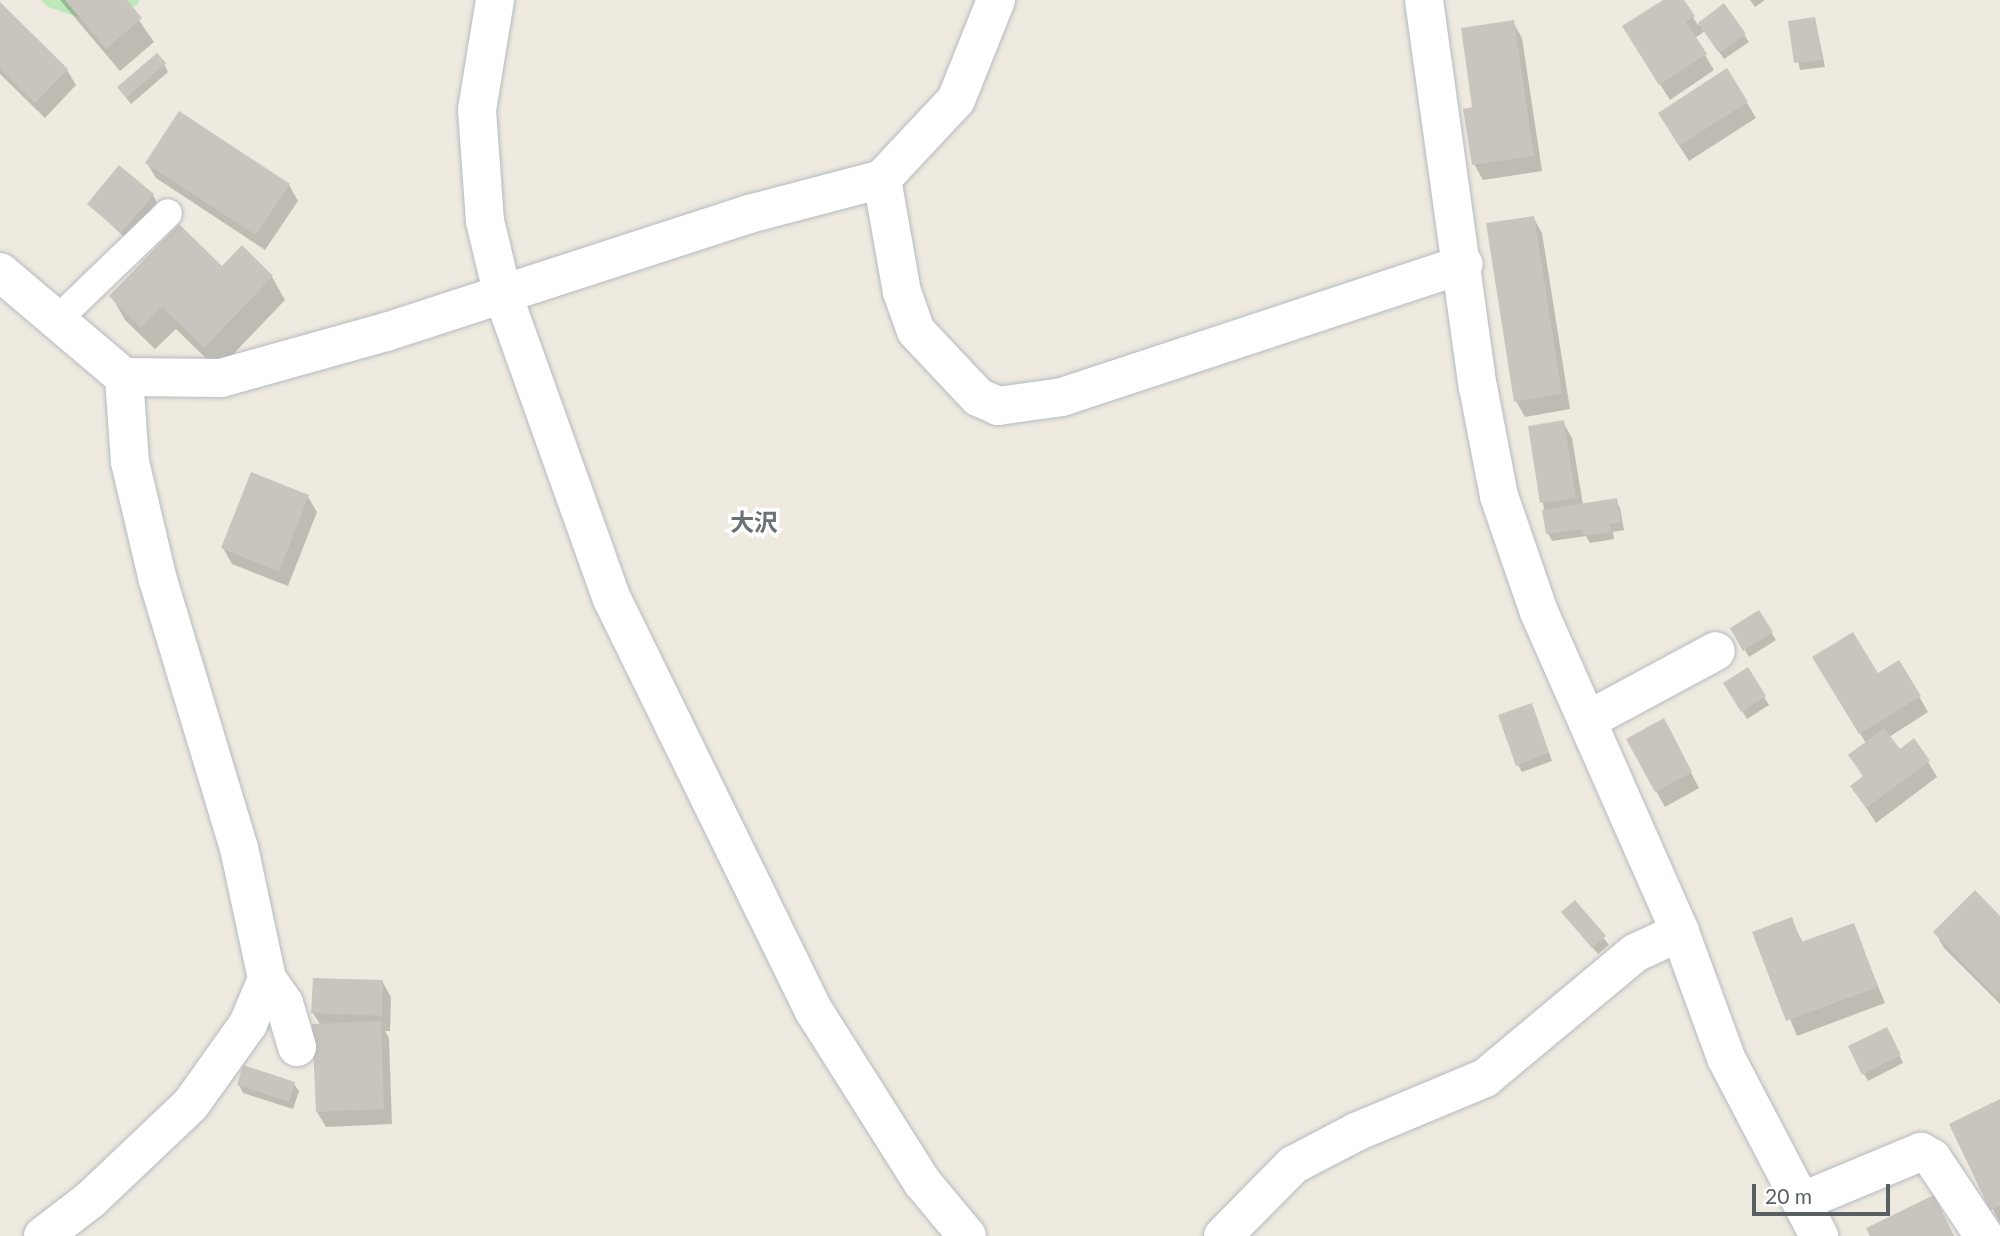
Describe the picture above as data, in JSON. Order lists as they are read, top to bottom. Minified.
{"districts":["大沢"],"scale_bar":"20 m"}
